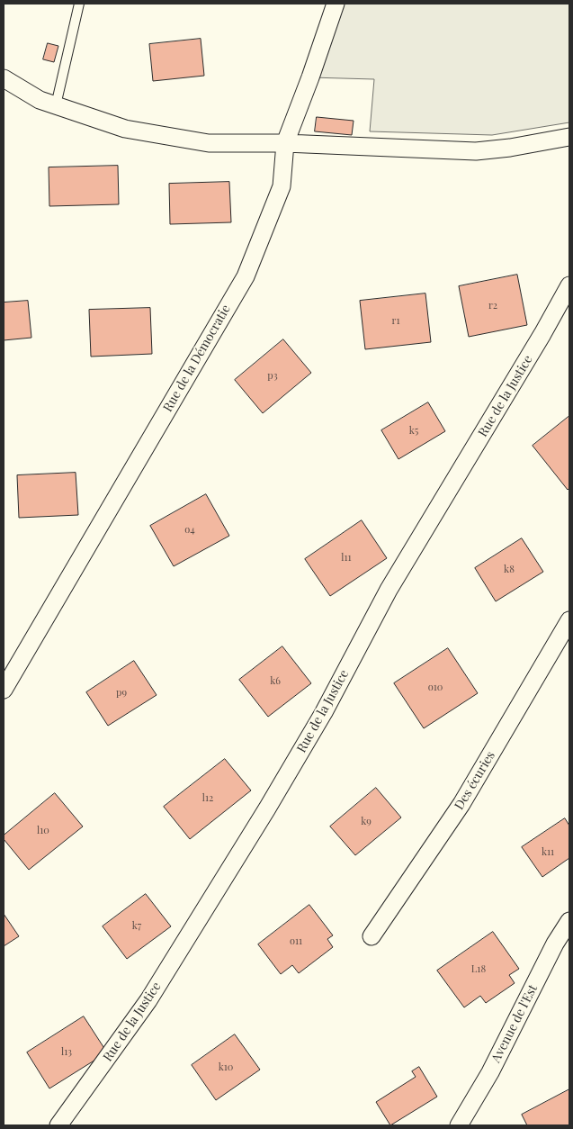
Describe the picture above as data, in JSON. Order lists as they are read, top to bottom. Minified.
{"streets":{"street":["Rue de la Démocratie","Rue de la Justice","Des écuries","Avenue de l'Est"]},"house_numbers":["r2","r1","p3","k5","o4","l11","k8","k6","o10","p9","l12","k9","l10","k11","k7","o11","L18","l13","k10"]}
